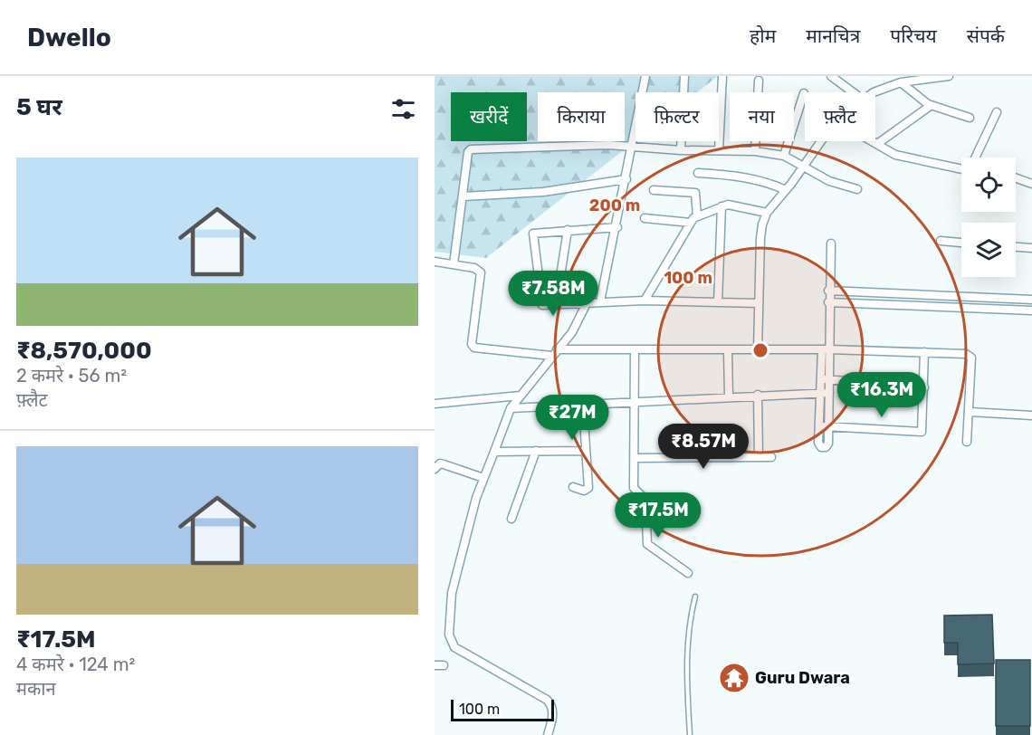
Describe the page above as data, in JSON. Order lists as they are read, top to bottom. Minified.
{"places":{"temple":["Guru Dwara"]},"scale_bar":"100 m","page":{"header":"Dwello","nav":["होम","मानचित्र","परिचय","संपर्क"],"heading":"5 घर","chip":["खरीदें","किराया","फ़िल्टर","नया","फ़्लैट"],"list":[{"name":"₹8,570,000","note":"2 कमरे · 56 m² · फ़्लैट"},{"name":"₹17.5M","note":"4 कमरे · 124 m² · मकान"}],"price":["₹7.58M","₹16.3M","₹27M","₹8.57M","₹17.5M"],"scale":"100 m"},"rings":["200 m","100 m"]}
